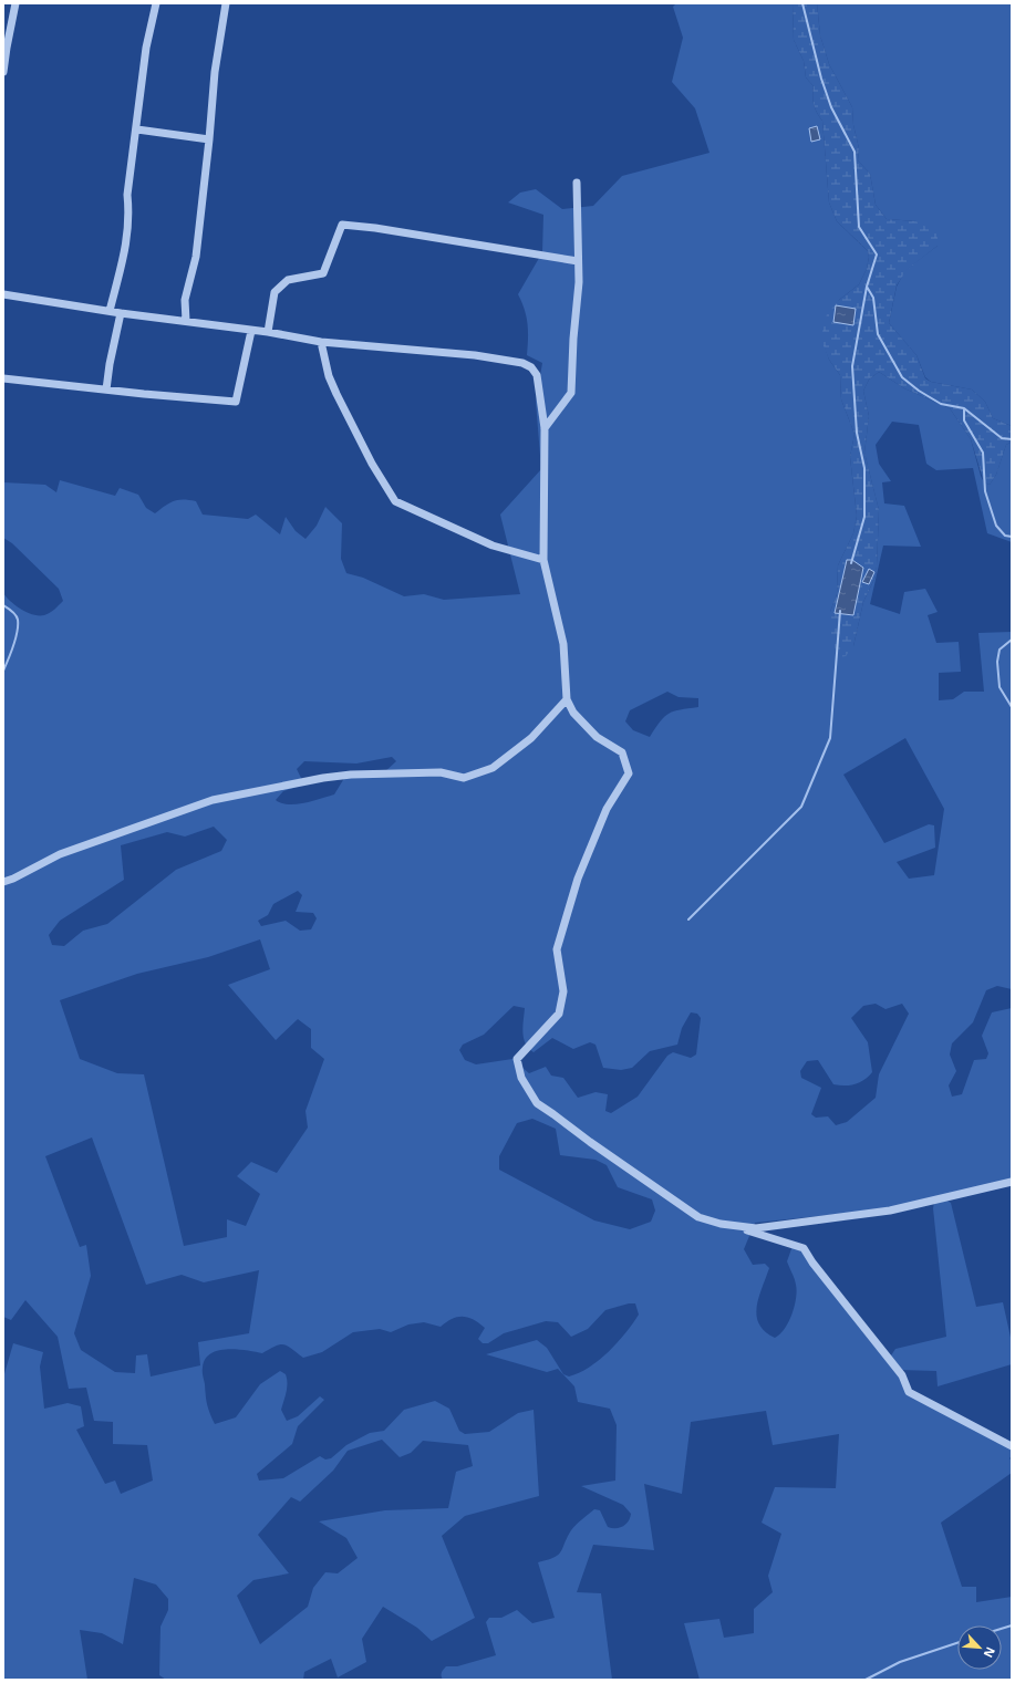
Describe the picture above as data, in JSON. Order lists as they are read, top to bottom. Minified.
{"north":"bottom right"}
